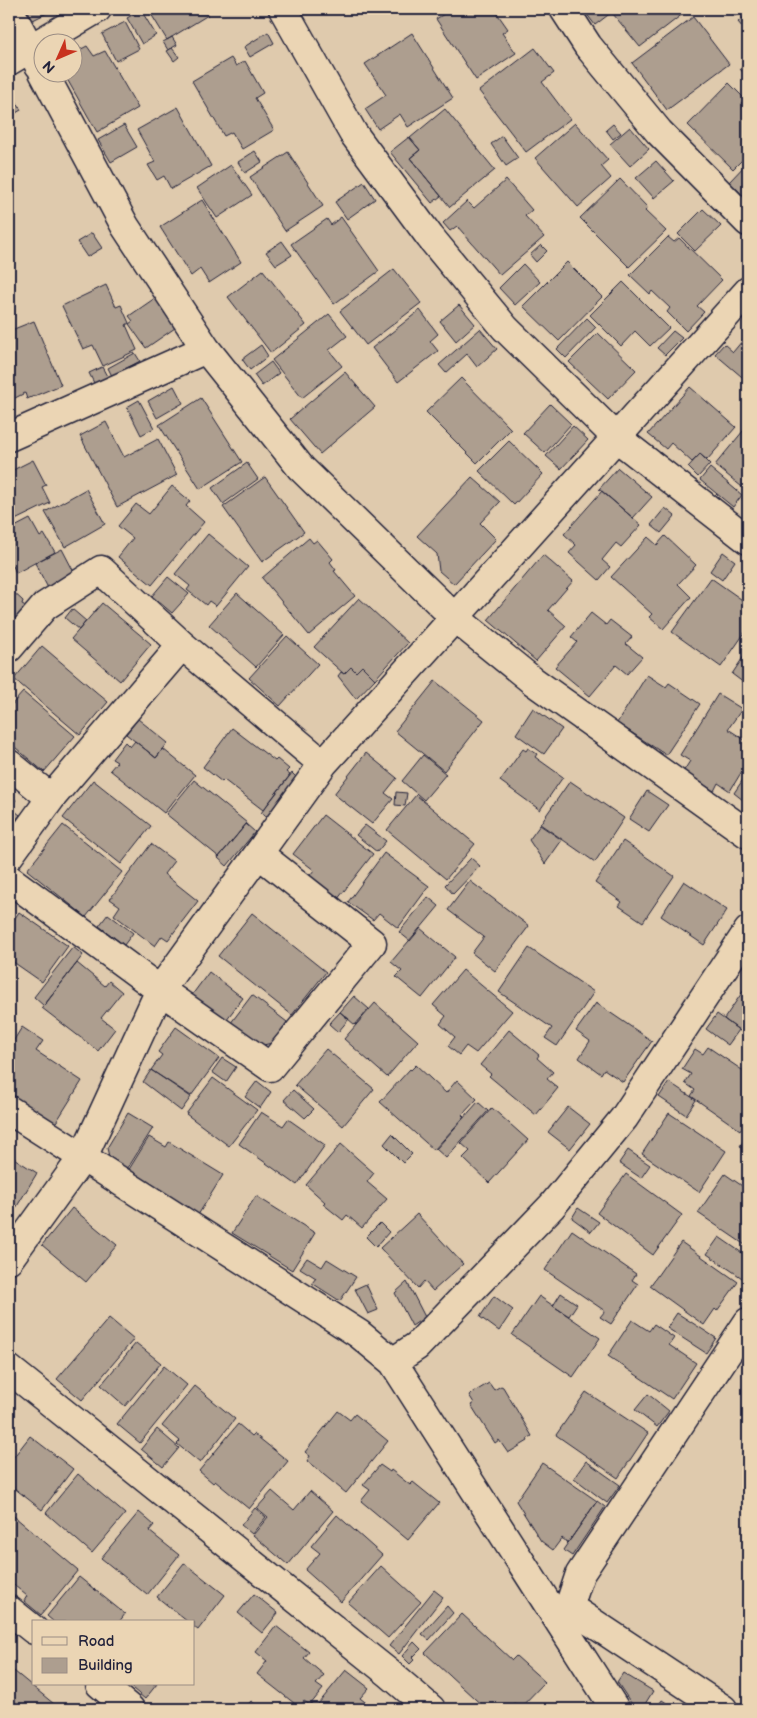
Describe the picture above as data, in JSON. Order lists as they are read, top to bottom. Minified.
{"legend":["Road","Building"],"north":"bottom left"}
